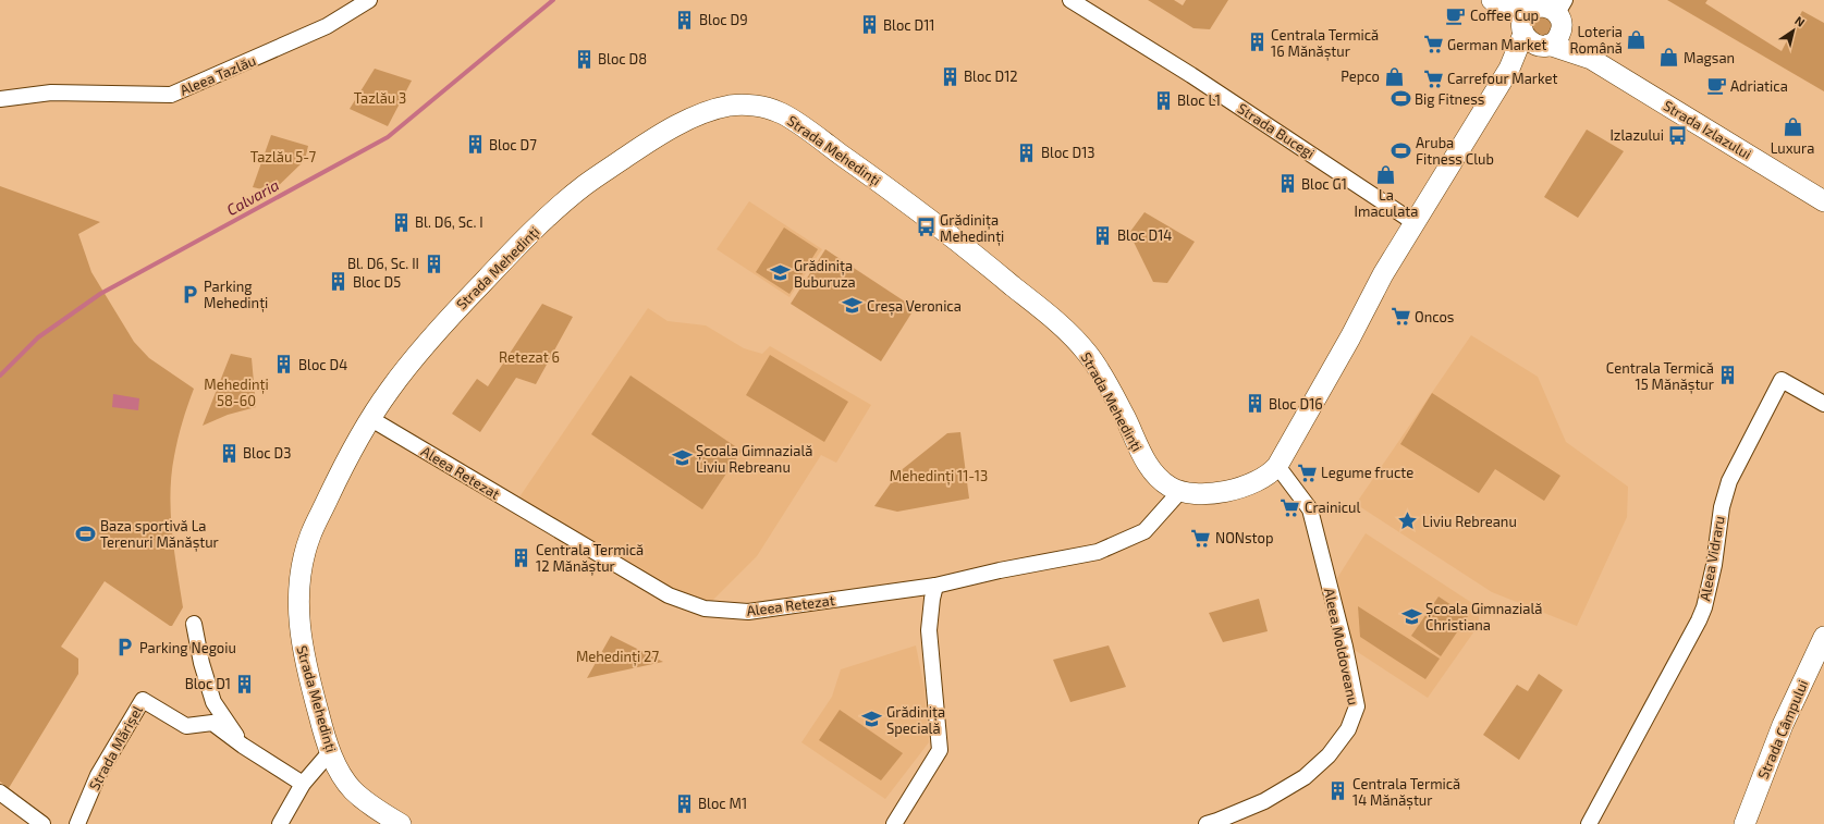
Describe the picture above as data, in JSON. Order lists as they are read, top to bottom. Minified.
{"streets":{"street":["Aleea Tazlău","Strada Izlazului","Strada Bucegi","Strada Mehedinți","Aleea Retezat","Aleea Vidraru","Aleea Moldoveanu","Strada Câmpului","Strada Mărișel"]},"crossings":[["Strada Izlazului","Strada Mehedinți"],["Strada Bucegi","Strada Mehedinți"],["Strada Mehedinți","Aleea Retezat"],["Strada Mehedinți","Aleea Moldoveanu"]],"water":["Calvaria"],"parks":["Tazlău 3","Tazlău 5-7","Retezat 6","Mehedinți 58-60","Mehedinți 11-13","Mehedinți 27"],"places":{"cafe":["Coffee Cup","Adriatica"],"building":["Bloc D9","Bloc D11","Centrala Termică 16 Mănăștur","Bloc D8","Bloc D12","Bloc L1","Bloc D7","Bloc D13","Bloc G1","Bl. D6, Sc. I","Bloc D14","Bl. D6, Sc. II","Bloc D5","Bloc D4","Centrala Termică 15 Mănăștur","Bloc D16","Bloc D3","Centrala Termică 12 Mănăștur","Bloc D1","Centrala Termică 14 Mănăștur","Bloc M1"],"shop":["Loteria Română","Magsan","Pepco","Luxura","La Imaculata"],"supermarket":["German Market","Carrefour Market","Oncos","Legume fructe","Crainicul","NONstop"],"sports":["Big Fitness","Aruba Fitness Club","Baza sportivă La Terenuri Mănăștur"],"bus stop":["Izlazului","Grădinița Mehedinți"],"school or university":["Grădinița Buburuza","Creșa Veronica","Școala Gimnazială Liviu Rebreanu","Școala Gimnazială Christiana","Grădinița Specială"],"parking":["Parking Mehedinți","Parking Negoiu"],"place":["Liviu Rebreanu"]},"north":"top right"}
